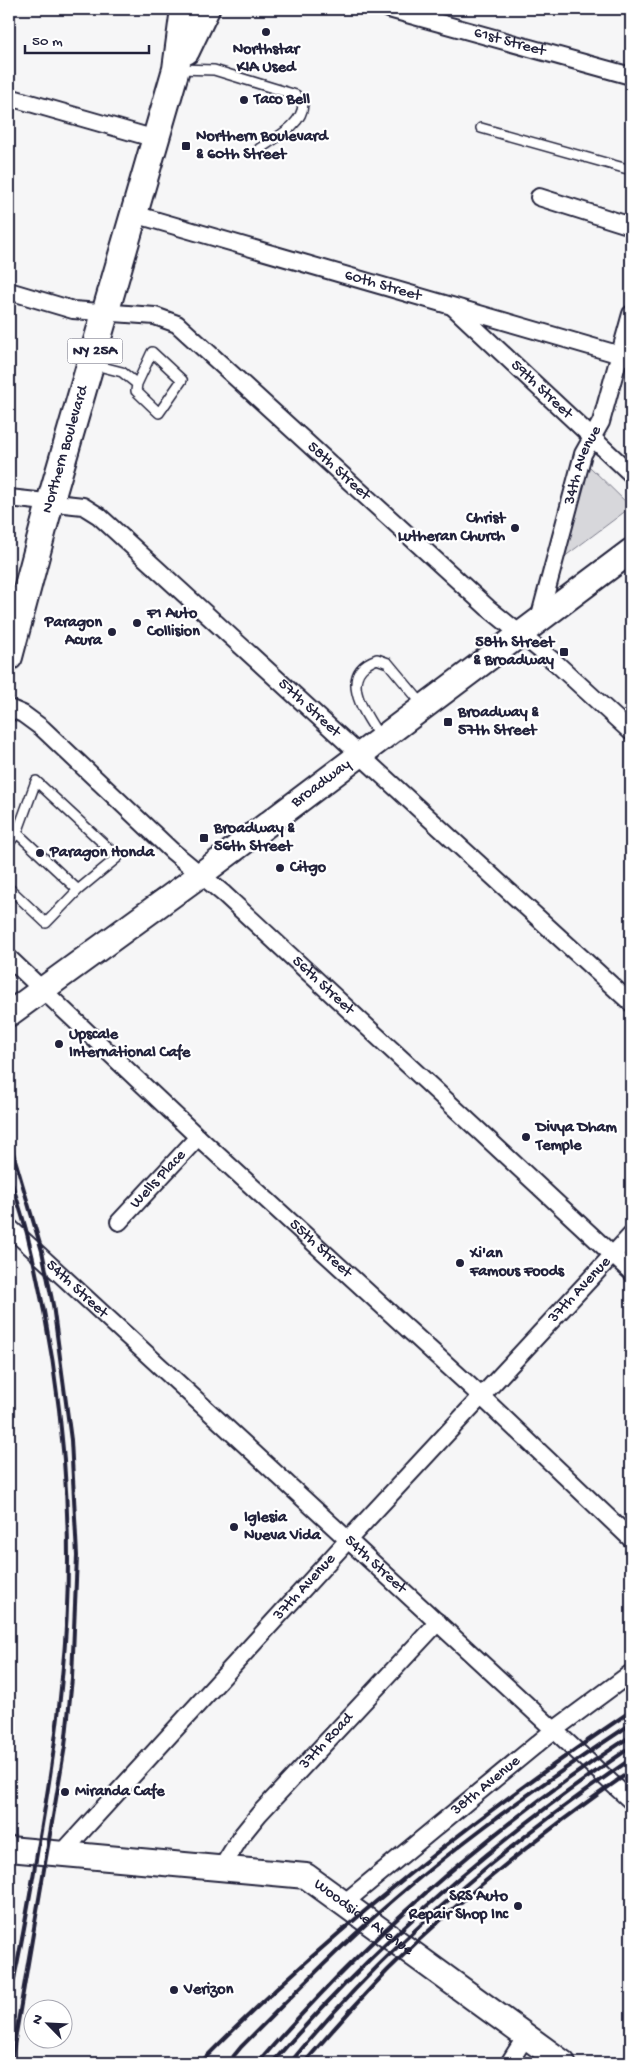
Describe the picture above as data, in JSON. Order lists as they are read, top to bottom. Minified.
{"streets":{"main road":["NY 25A","Northern Boulevard","Broadway","Woodside Avenue"],"street":["61st Street","60th Street","59th Street","34th Avenue","58th Street","57th Street","56th Street","Wells Place","55th Street","54th Street","37th Avenue","37th Road","38th Avenue"]},"crossings":[["60th Street","59th Street"],["60th Street","Northern Boulevard"],["60th Street","34th Avenue"],["59th Street","34th Avenue"],["Northern Boulevard","58th Street"],["Northern Boulevard","57th Street"],["34th Avenue","Broadway"],["58th Street","Broadway"],["57th Street","Broadway"],["Broadway","56th Street"],["Broadway","55th Street"],["56th Street","37th Avenue"],["Wells Place","55th Street"],["55th Street","37th Avenue"],["54th Street","37th Avenue"],["54th Street","37th Road"],["54th Street","38th Avenue"],["37th Avenue","Woodside Avenue"],["37th Road","Woodside Avenue"],["38th Avenue","Woodside Avenue"]],"places":{"other":["Northstar KIA Used","Taco Bell","Christ Lutheran Church","F1 Auto Collision","Paragon Acura","Paragon Honda","Citgo","Upscale International Cafe","Divya Dham Temple","Xi'an Famous Foods","Iglesia Nueva Vida","Miranda Cafe","SRS Auto Repair Shop Inc","Verizon"],"transit":["Northern Boulevard & 60th Street","58th Street & Broadway","Broadway & 57th Street","Broadway & 56th Street"]},"scale_bar":"50 m","north":"top left"}
